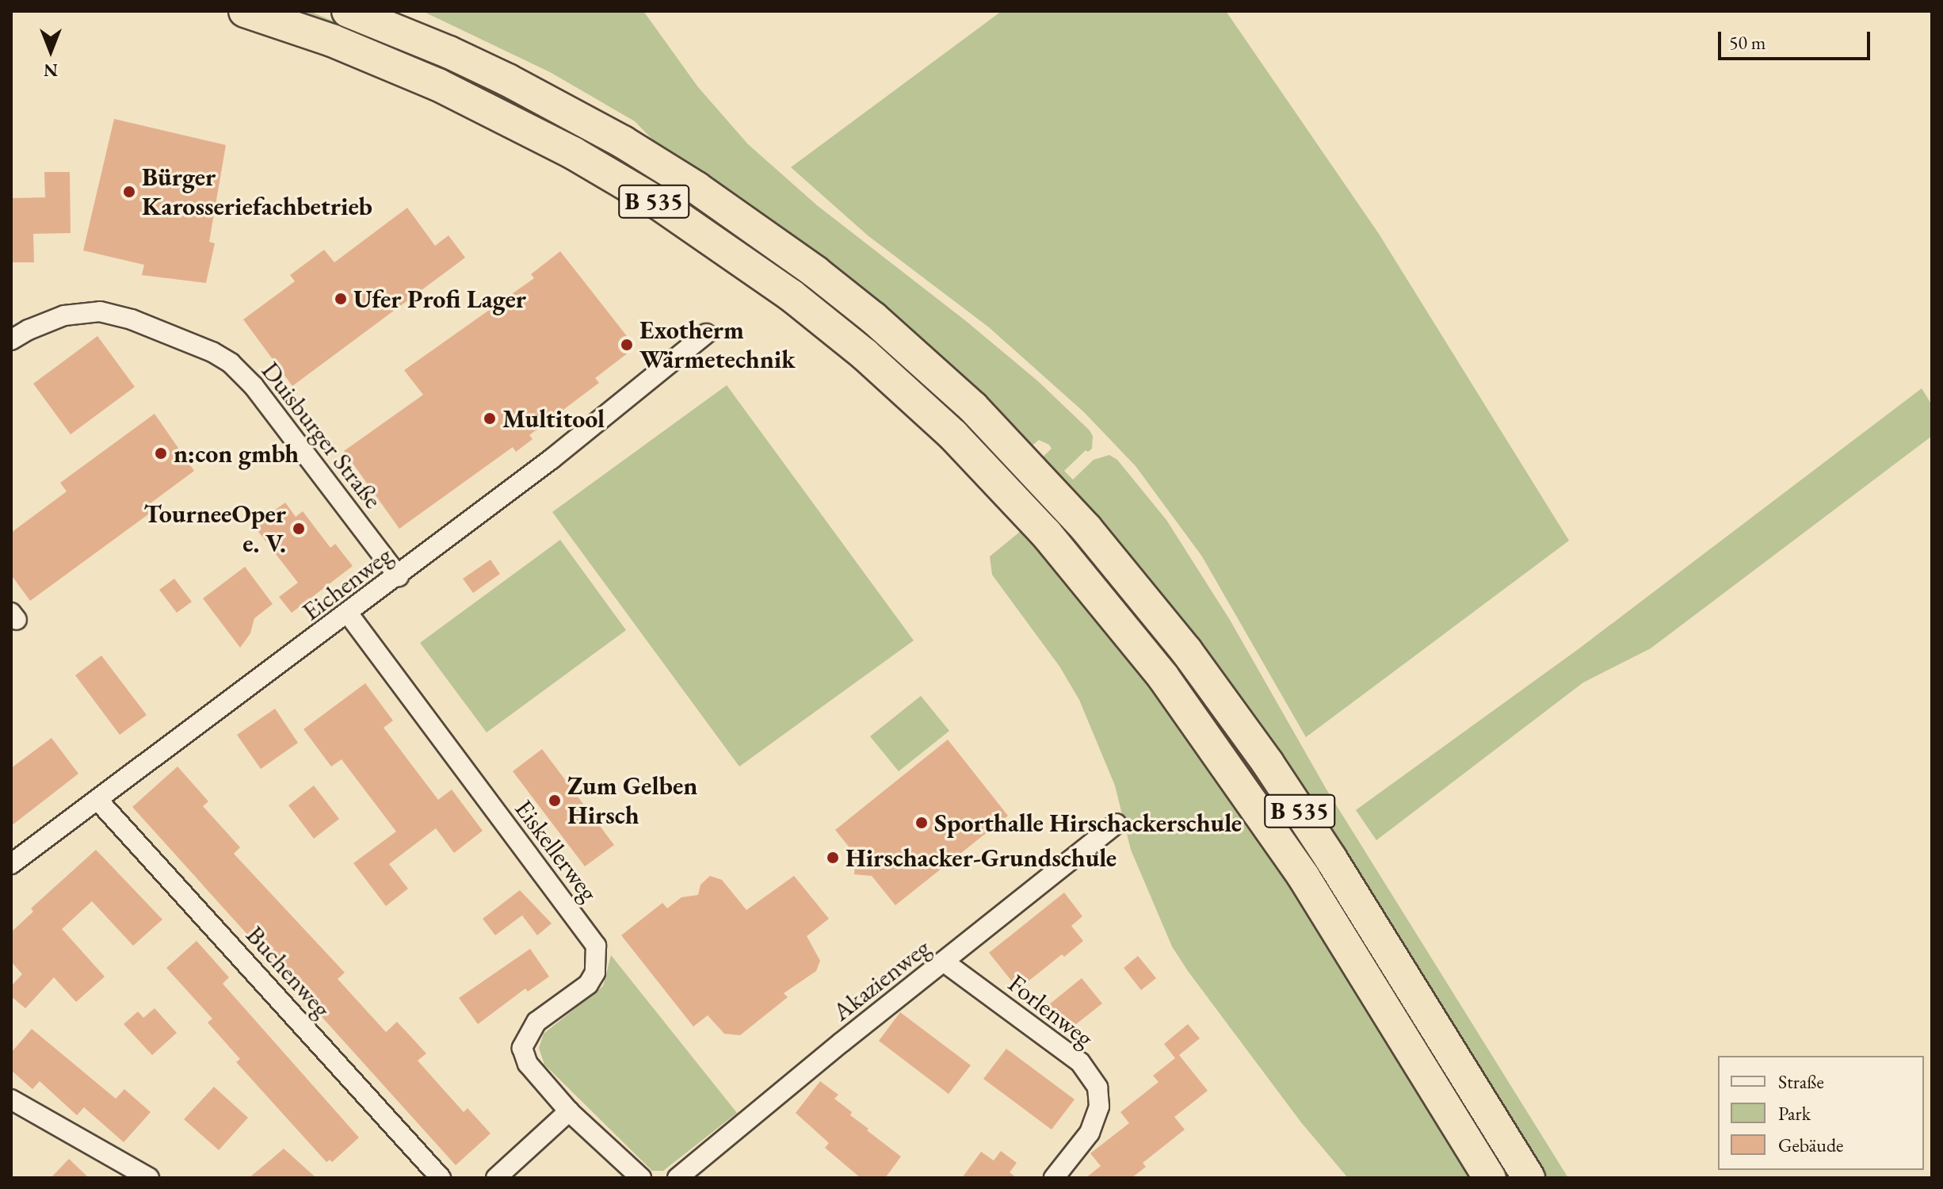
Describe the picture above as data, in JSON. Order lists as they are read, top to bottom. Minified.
{"streets":{"highway":["B 535"],"street":["Duisburger Straße","Eichenweg","Eiskellerweg","Buchenweg","Akazienweg","Forlenweg"]},"crossings":[["Duisburger Straße","Eichenweg"],["Eichenweg","Eiskellerweg"],["Eichenweg","Buchenweg"],["Akazienweg","Forlenweg"]],"places":["Bürger Karosseriefachbetrieb","Ufer Profi Lager","Exotherm Wärmetechnik","Multitool","n:con gmbh","TourneeOper e. V.","Zum Gelben Hirsch","Sporthalle Hirschackerschule","Hirschacker-Grundschule"],"legend":["Straße","Park","Gebäude"],"scale_bar":"50 m","north":"bottom"}
